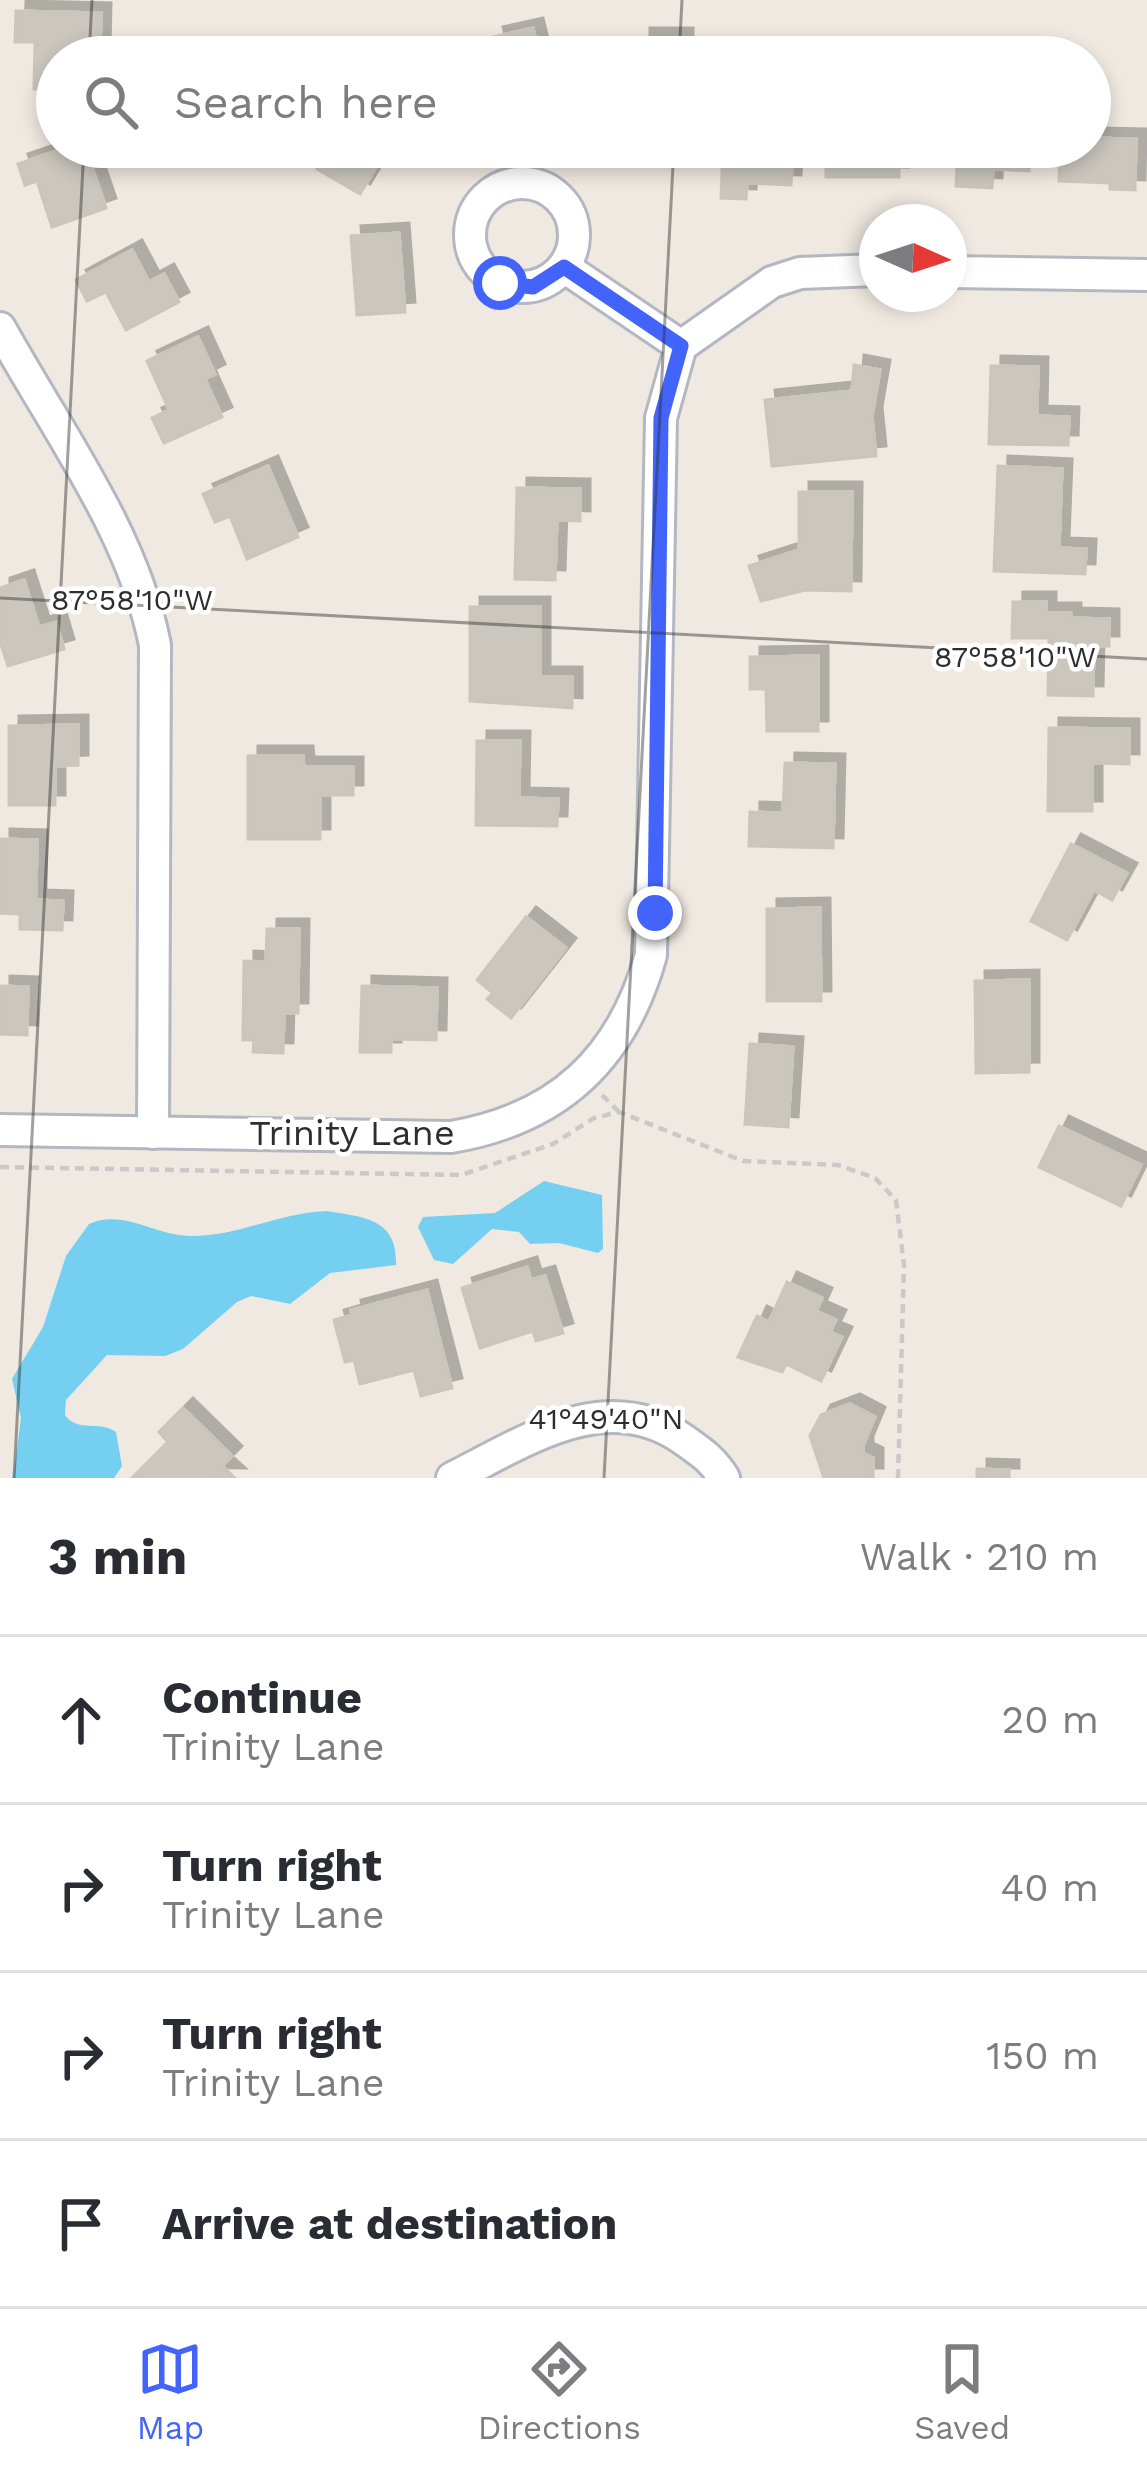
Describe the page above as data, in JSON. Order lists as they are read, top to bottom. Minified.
{"streets":{"street":["Trinity Lane"]},"north":"right","page":{"search":"Search here","heading":["3 min","Walk · 210 m"],"list":[["Continue","Trinity Lane","20 m"],["Turn right","Trinity Lane","40 m"],["Turn right","Trinity Lane","150 m"],"Arrive at destination"],"nav":["Map","Directions","Saved"]},"coordinates":["87°58'10\"W","41°49'40\"N"]}
